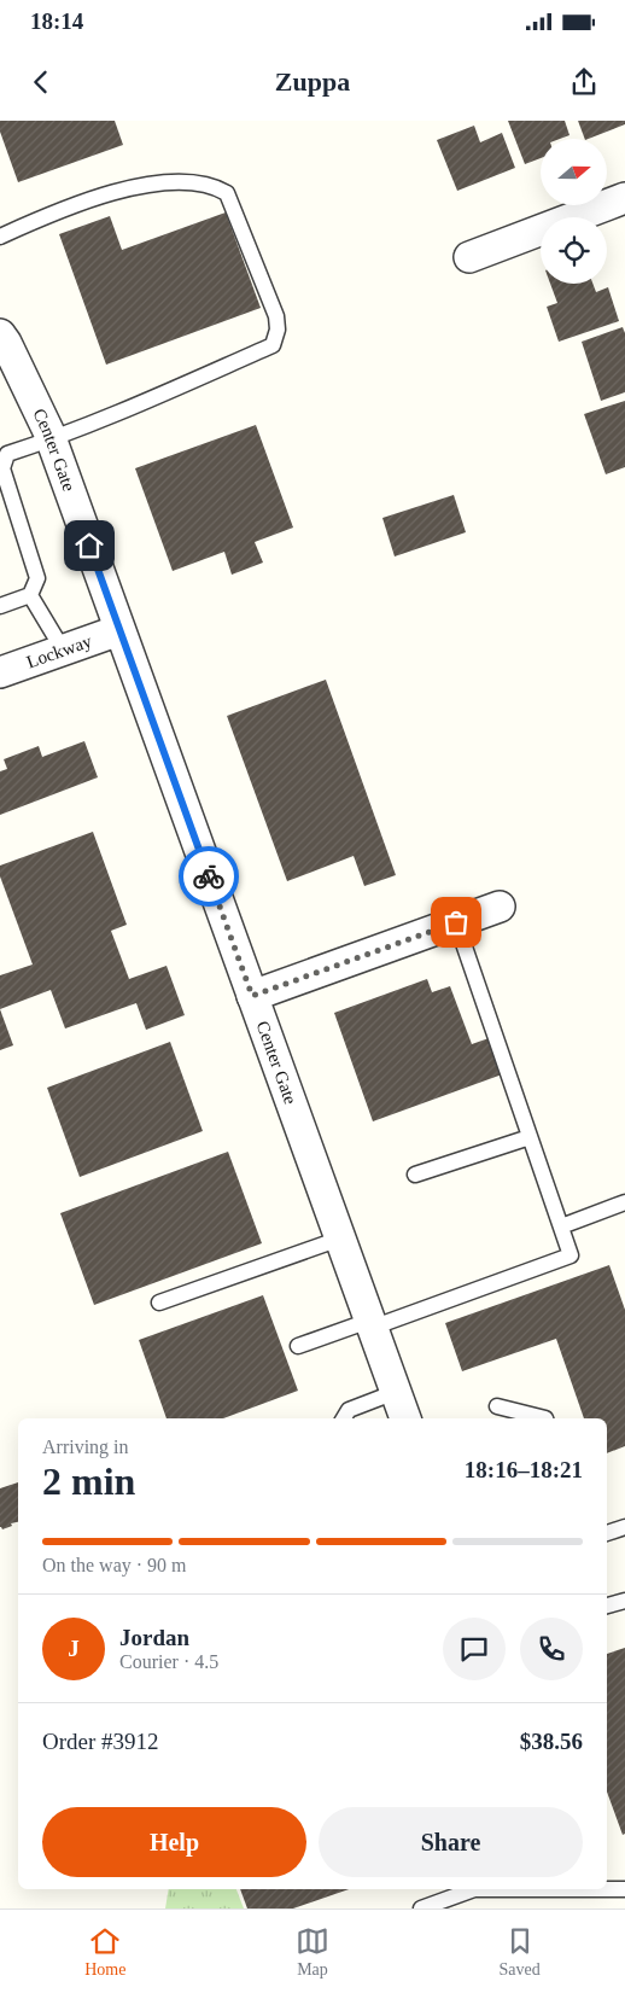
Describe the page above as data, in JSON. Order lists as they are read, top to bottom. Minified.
{"streets":{"street":["Center Gate","Lockway"]},"crossings":[["Center Gate","Lockway"]],"north":"right","page":{"status":"18:14","header":"Zuppa","heading":["2 min","Arriving in","18:16–18:21"],"panel":["Jordan","Courier · 4.5","Order #3912","$38.56"],"bar":"On the way · 90 m","round":"J","buttons":["Help","Share"],"tabs":["Home","Map","Saved"]}}
